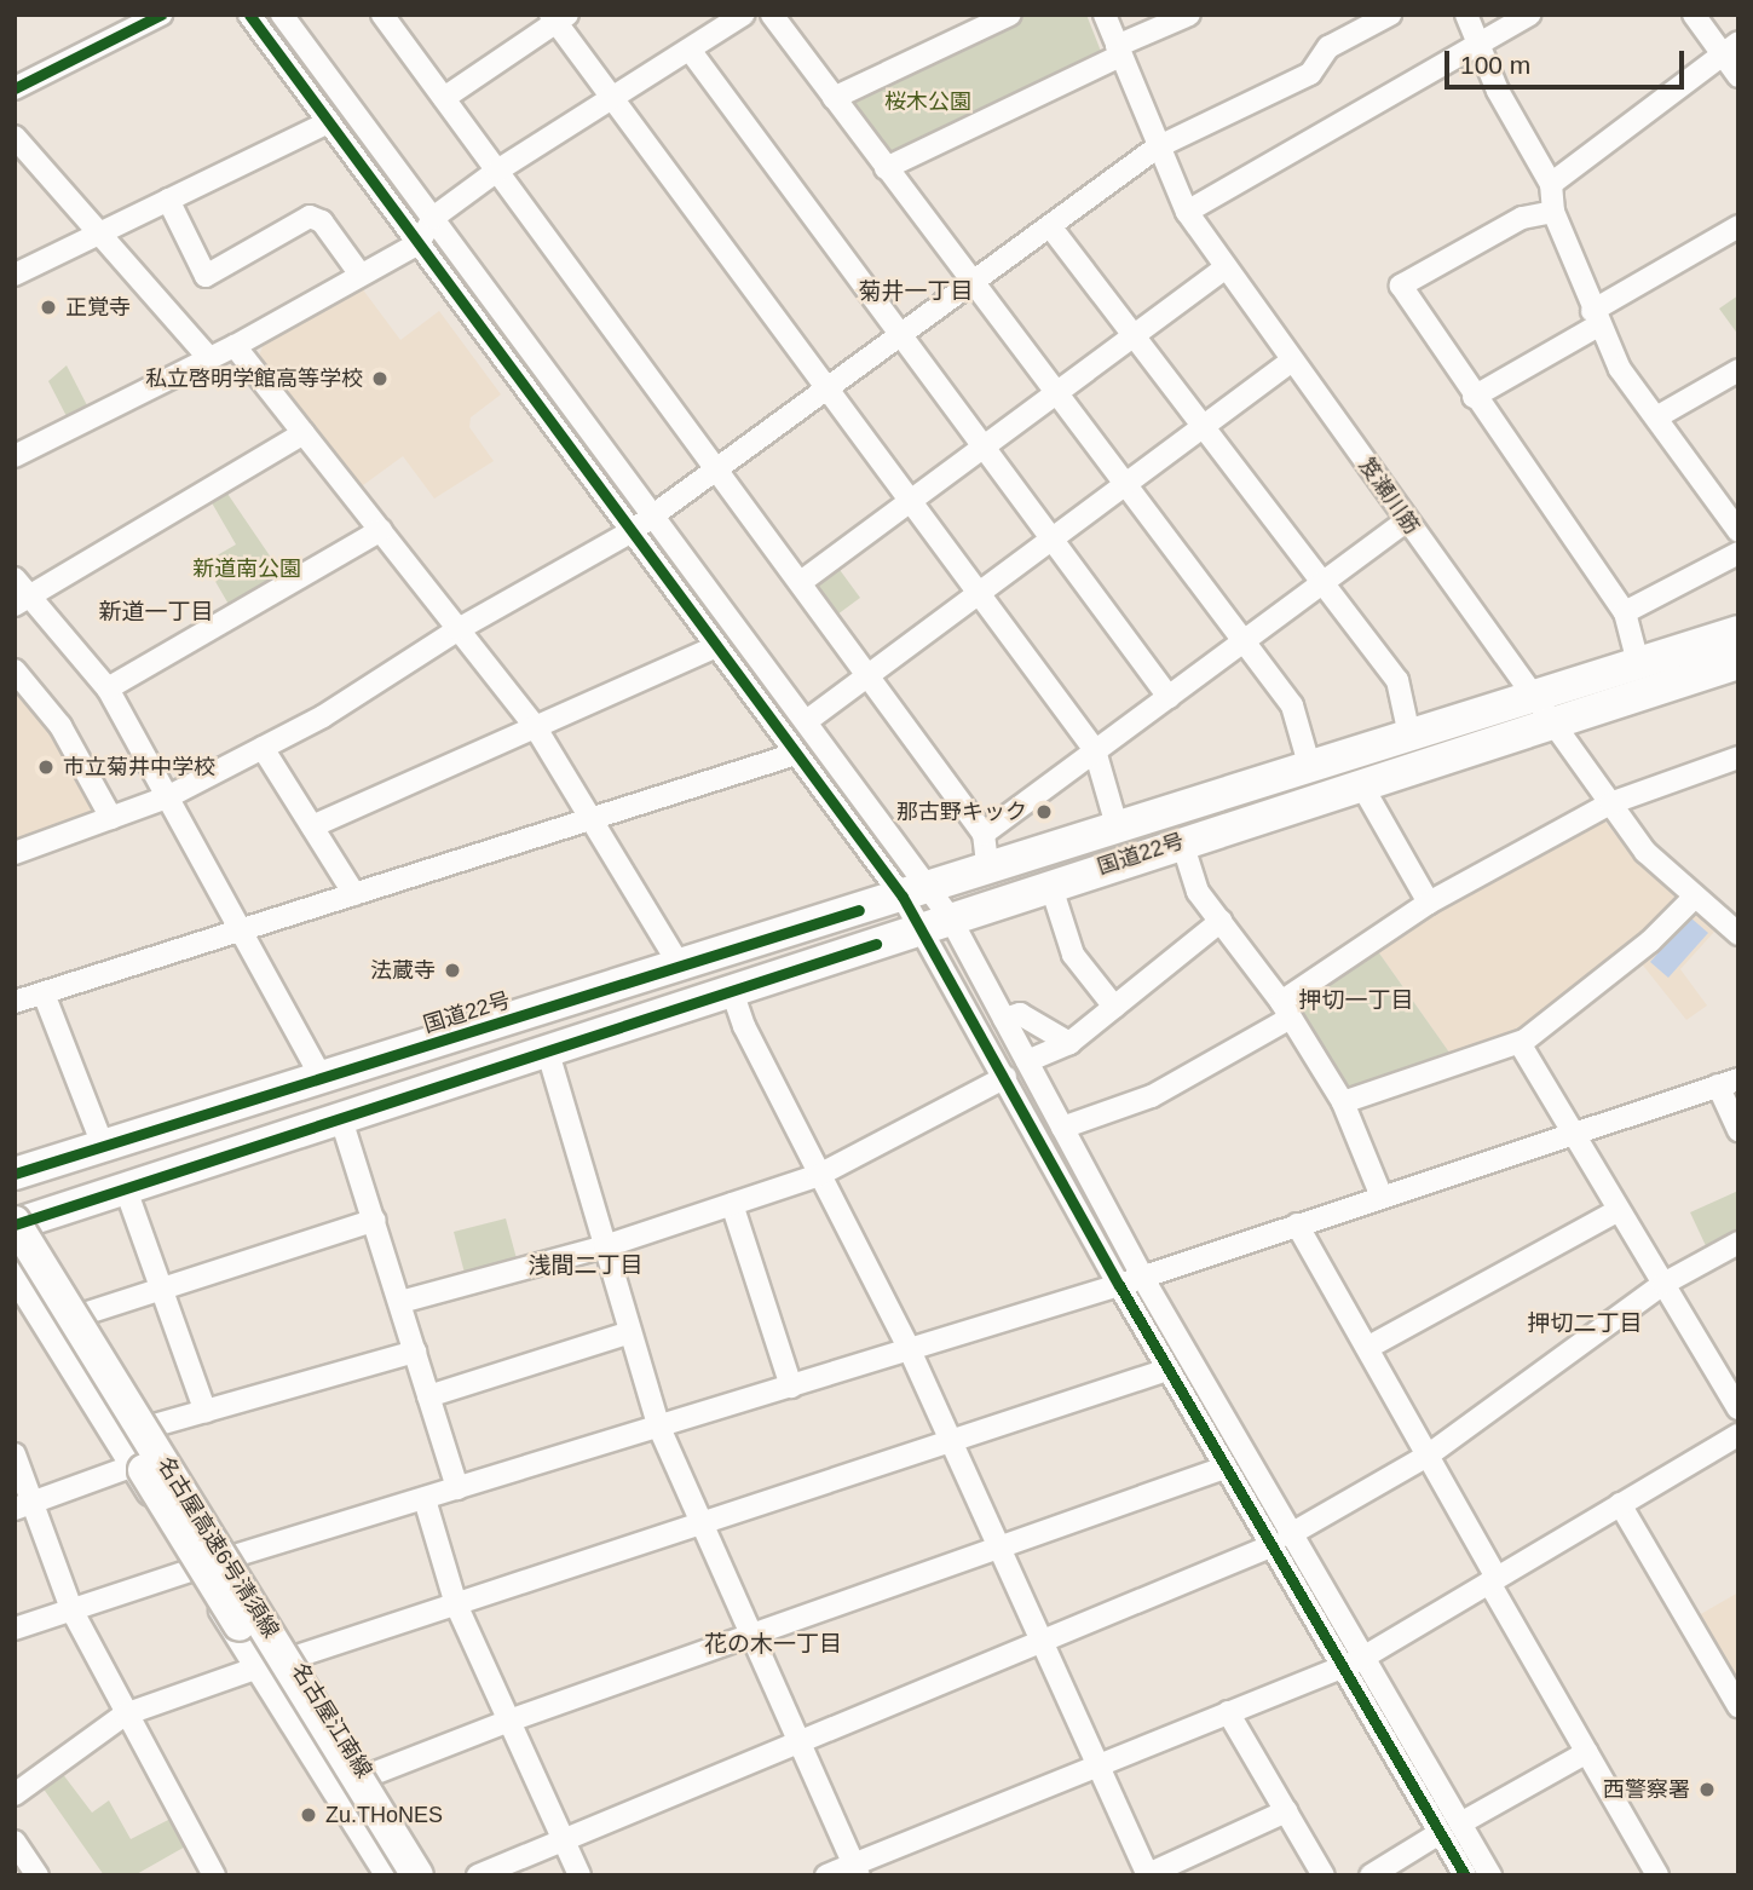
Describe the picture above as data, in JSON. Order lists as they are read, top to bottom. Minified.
{"streets":{"highway":["国道22号","名古屋高速6号清須線"],"main road":["名古屋江南線"],"street":["笈瀬川筋"]},"crossings":[["笈瀬川筋","国道22号"],["国道22号","名古屋高速6号清須線"],["国道22号","名古屋江南線"],["名古屋高速6号清須線","名古屋江南線"]],"districts":["菊井一丁目","新道一丁目","押切一丁目","浅間二丁目","押切二丁目","花の木一丁目"],"parks":["桜木公園","新道南公園"],"places":["正覚寺","私立啓明学館高等学校","市立菊井中学校","那古野キック","法蔵寺","西警察署","Zu.THoNES"],"scale_bar":"100 m"}
